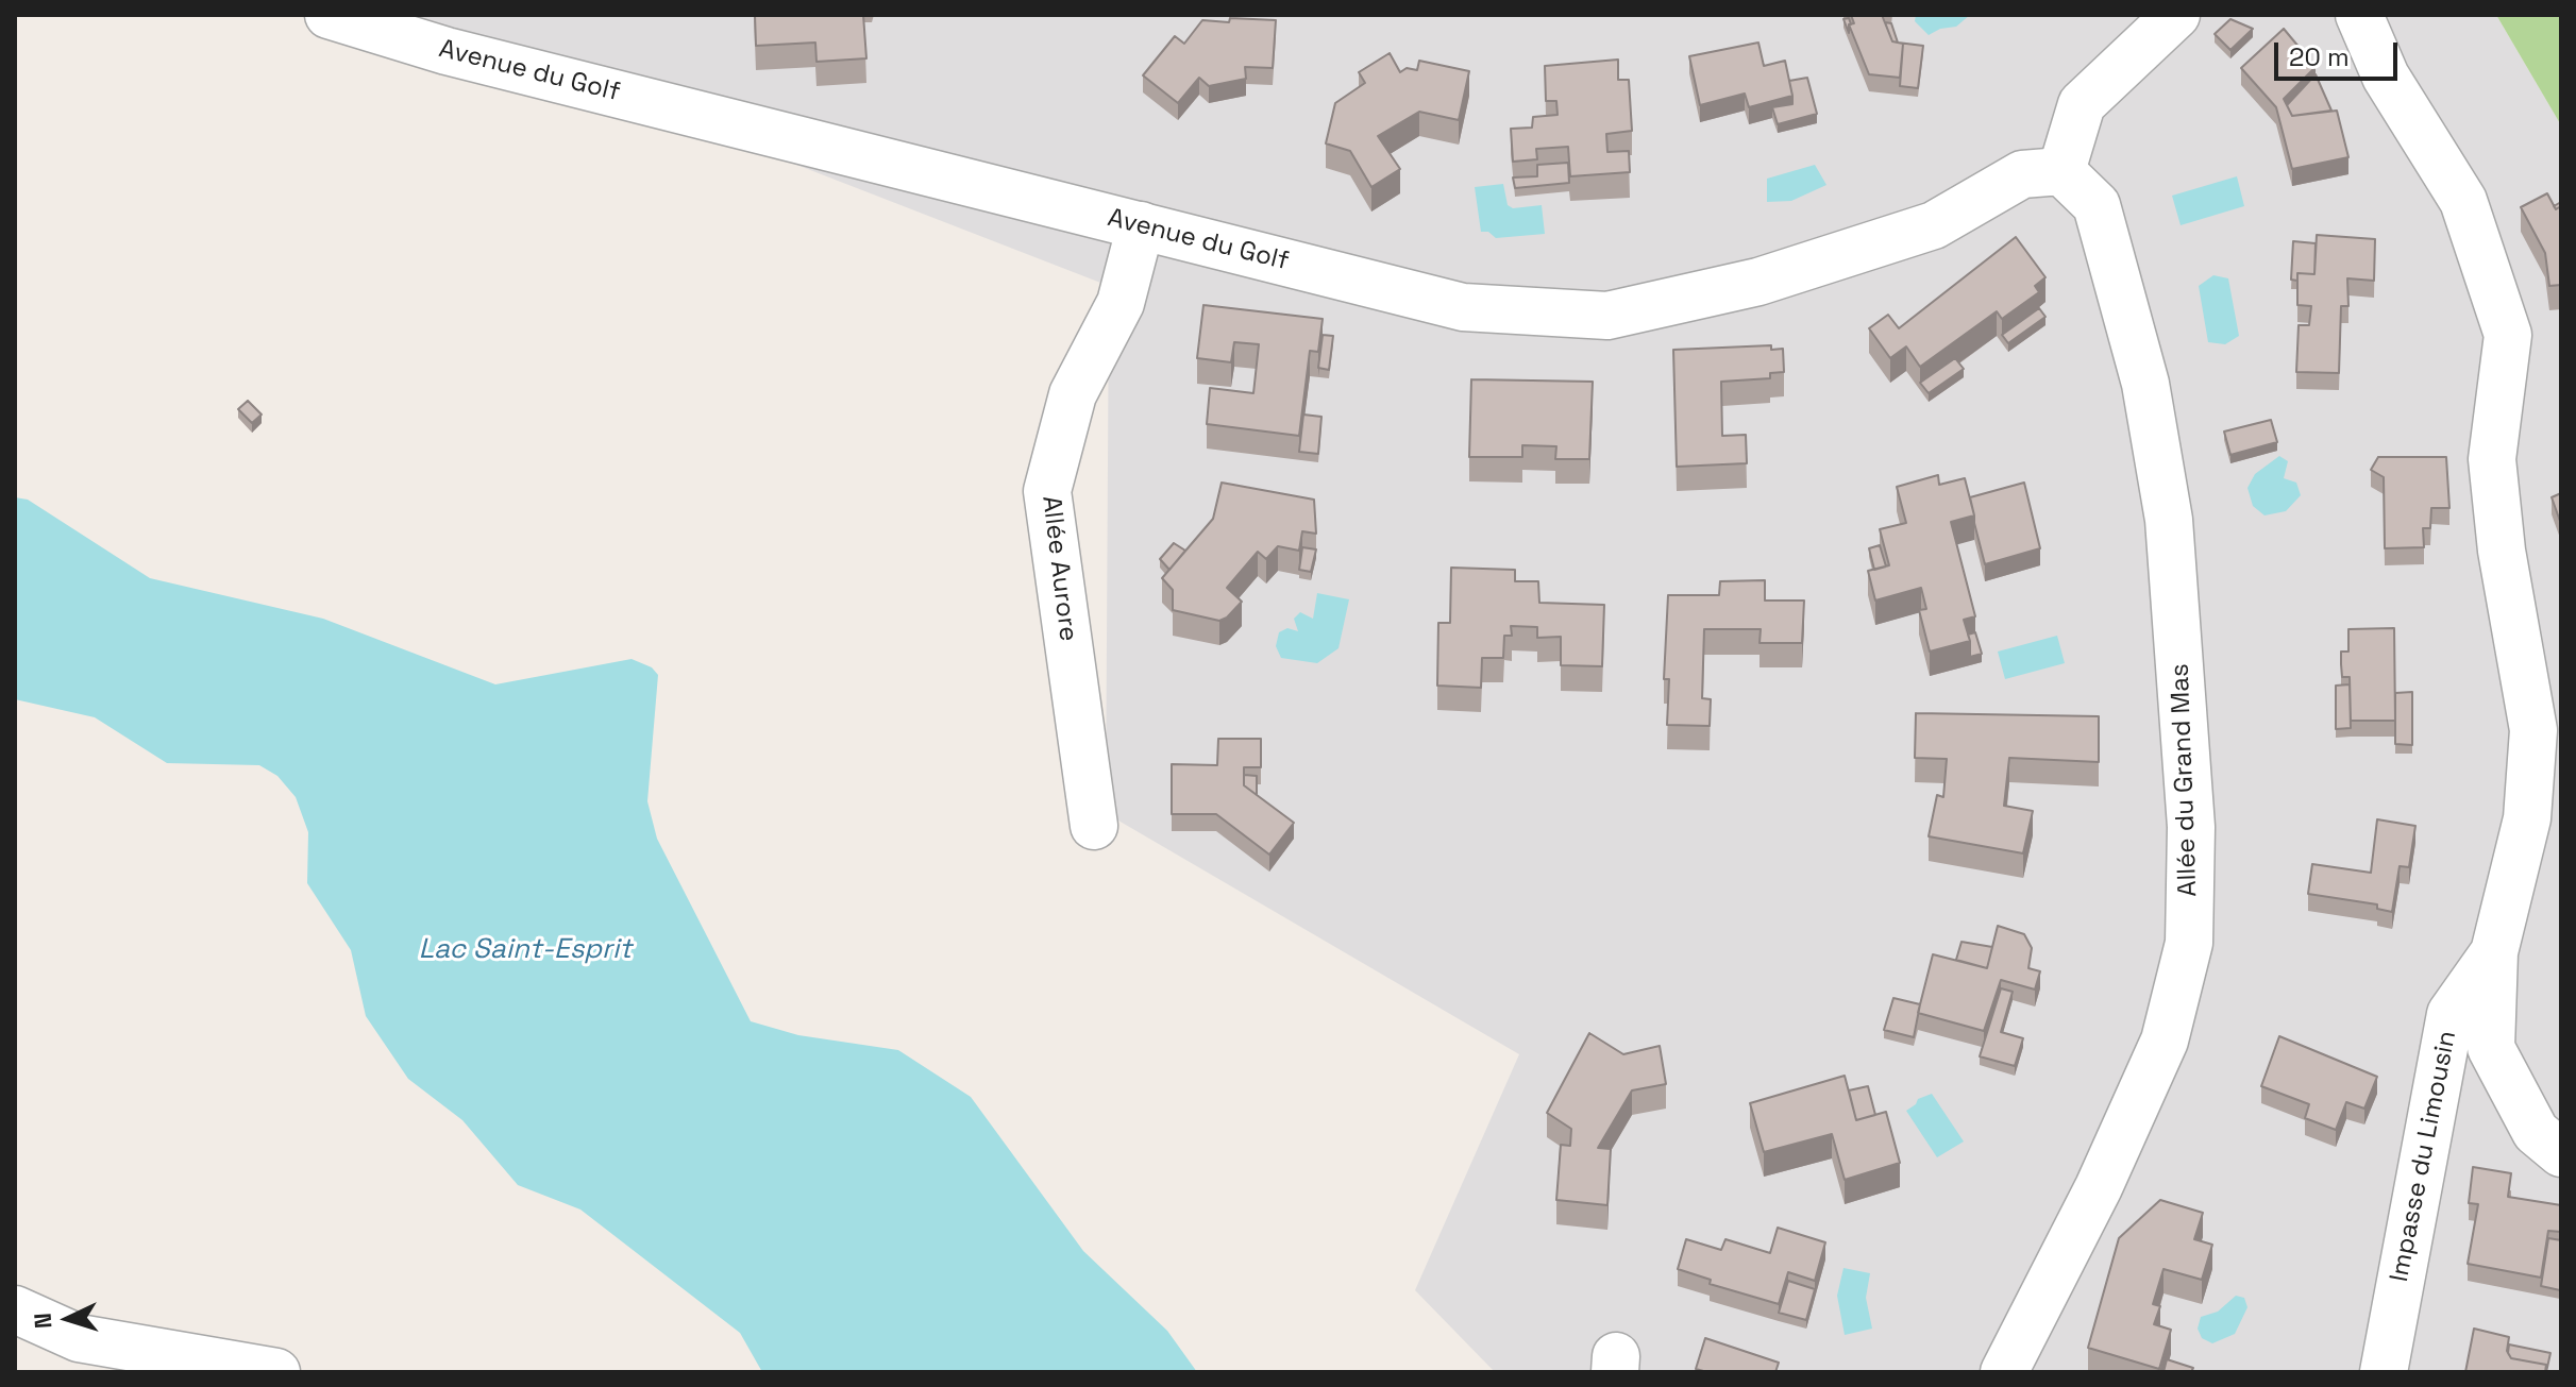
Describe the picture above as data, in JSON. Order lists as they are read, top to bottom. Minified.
{"streets":{"street":["Avenue du Golf","Allée Aurore","Allée du Grand Mas","Impasse du Limousin"]},"crossings":[["Avenue du Golf","Allée Aurore"],["Avenue du Golf","Allée du Grand Mas"]],"water":["Lac Saint-Esprit"],"scale_bar":"20 m","north":"left"}
